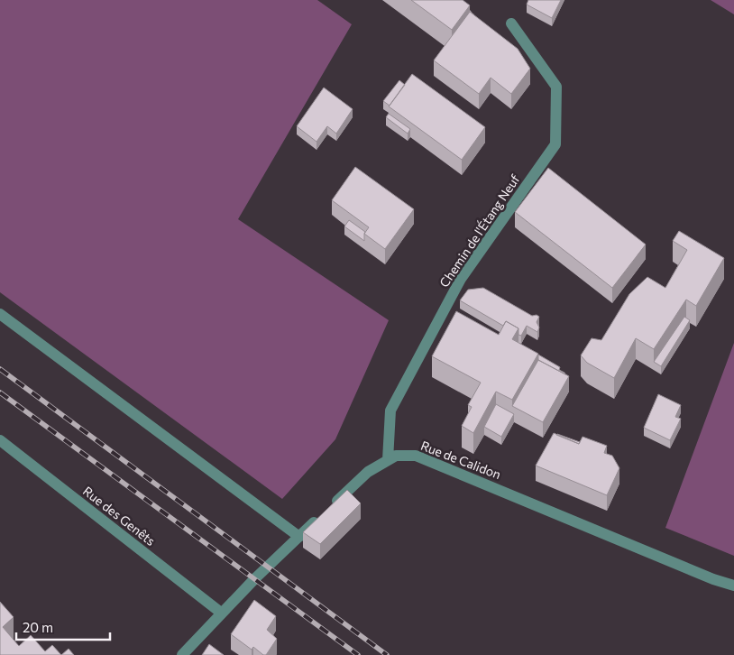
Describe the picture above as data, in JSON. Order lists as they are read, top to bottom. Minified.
{"streets":{"street":["Chemin de l'Étang Neuf","Rue de Calidon","Rue des Genêts"]},"crossings":[["Chemin de l'Étang Neuf","Rue de Calidon"],["Rue de Calidon","Rue des Genêts"]],"scale_bar":"20 m"}
